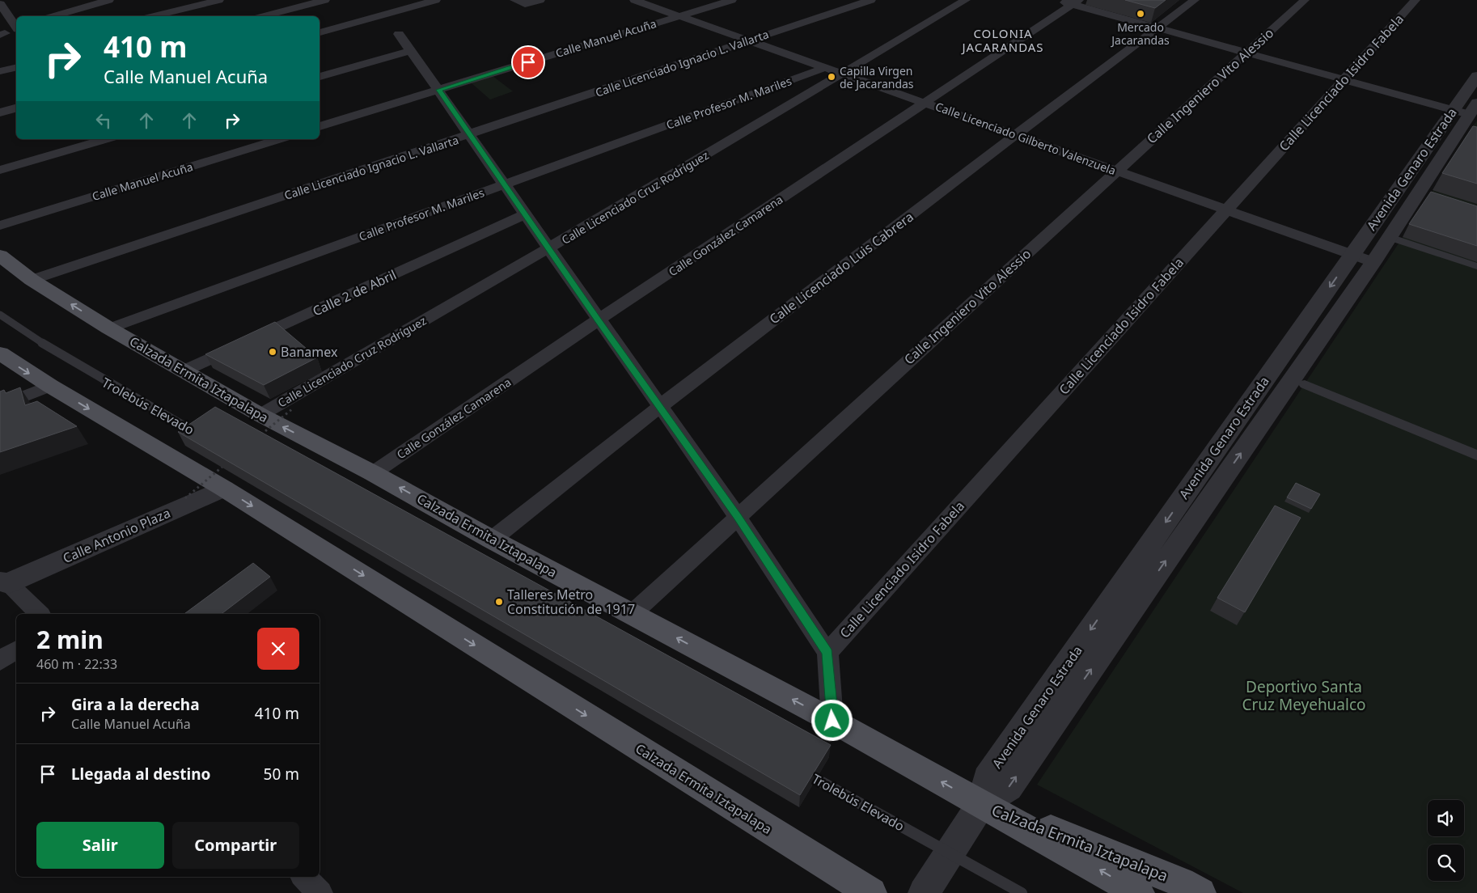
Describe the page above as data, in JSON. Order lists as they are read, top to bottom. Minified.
{"streets":{"main road":["Calzada Ermita Iztapalapa"],"street":["Calle Manuel Acuña","Calle Licenciado Ignacio L. Vallarta","Calle Licenciado Isidro Fabela","Calle Ingeniero Vito Alessio","Calle Profesor M. Mariles","Calle Licenciado Gilberto Valenzuela","Avenida Genaro Estrada","Calle Licenciado Cruz Rodríguez","Calle González Camarena","Calle Licenciado Luis Cabrera","Calle 2 de Abril","Calle Antonio Plaza"],"lane":["Trolebús Elevado"]},"crossings":[["Calle Manuel Acuña","Calle Licenciado Gilberto Valenzuela"],["Calle Licenciado Ignacio L. Vallarta","Calle Licenciado Gilberto Valenzuela"],["Calle Licenciado Ignacio L. Vallarta","Calzada Ermita Iztapalapa"],["Calle Licenciado Isidro Fabela","Calle Licenciado Gilberto Valenzuela"],["Calle Ingeniero Vito Alessio","Calle Licenciado Gilberto Valenzuela"],["Calle Ingeniero Vito Alessio","Calzada Ermita Iztapalapa"],["Calle Profesor M. Mariles","Calle Licenciado Gilberto Valenzuela"],["Calle Profesor M. Mariles","Calzada Ermita Iztapalapa"],["Calle Licenciado Gilberto Valenzuela","Avenida Genaro Estrada"],["Calle Licenciado Gilberto Valenzuela","Calle Licenciado Cruz Rodríguez"],["Calle Licenciado Gilberto Valenzuela","Calle González Camarena"],["Calle Licenciado Gilberto Valenzuela","Calle Licenciado Luis Cabrera"],["Avenida Genaro Estrada","Calzada Ermita Iztapalapa"],["Calle Licenciado Cruz Rodríguez","Calzada Ermita Iztapalapa"],["Calle González Camarena","Calzada Ermita Iztapalapa"],["Calle Licenciado Luis Cabrera","Calzada Ermita Iztapalapa"],["Calle 2 de Abril","Calzada Ermita Iztapalapa"],["Calzada Ermita Iztapalapa","Calle Antonio Plaza"]],"districts":["COLONIA JACARANDAS"],"parks":["Deportivo Santa Cruz Meyehualco"],"places":["Mercado Jacarandas","Capilla Virgen de Jacarandas","Banamex","Talleres Metro Constitución de 1917"],"page":{"turn":["410 m","Calle Manuel Acuña"],"heading":["2 min","460 m · 22:33"],"list":[{"name":"Gira a la derecha","note":"Calle Manuel Acuña","value":"410 m"},{"name":"Llegada al destino","value":"50 m"}],"buttons":["Salir","Compartir"]}}
